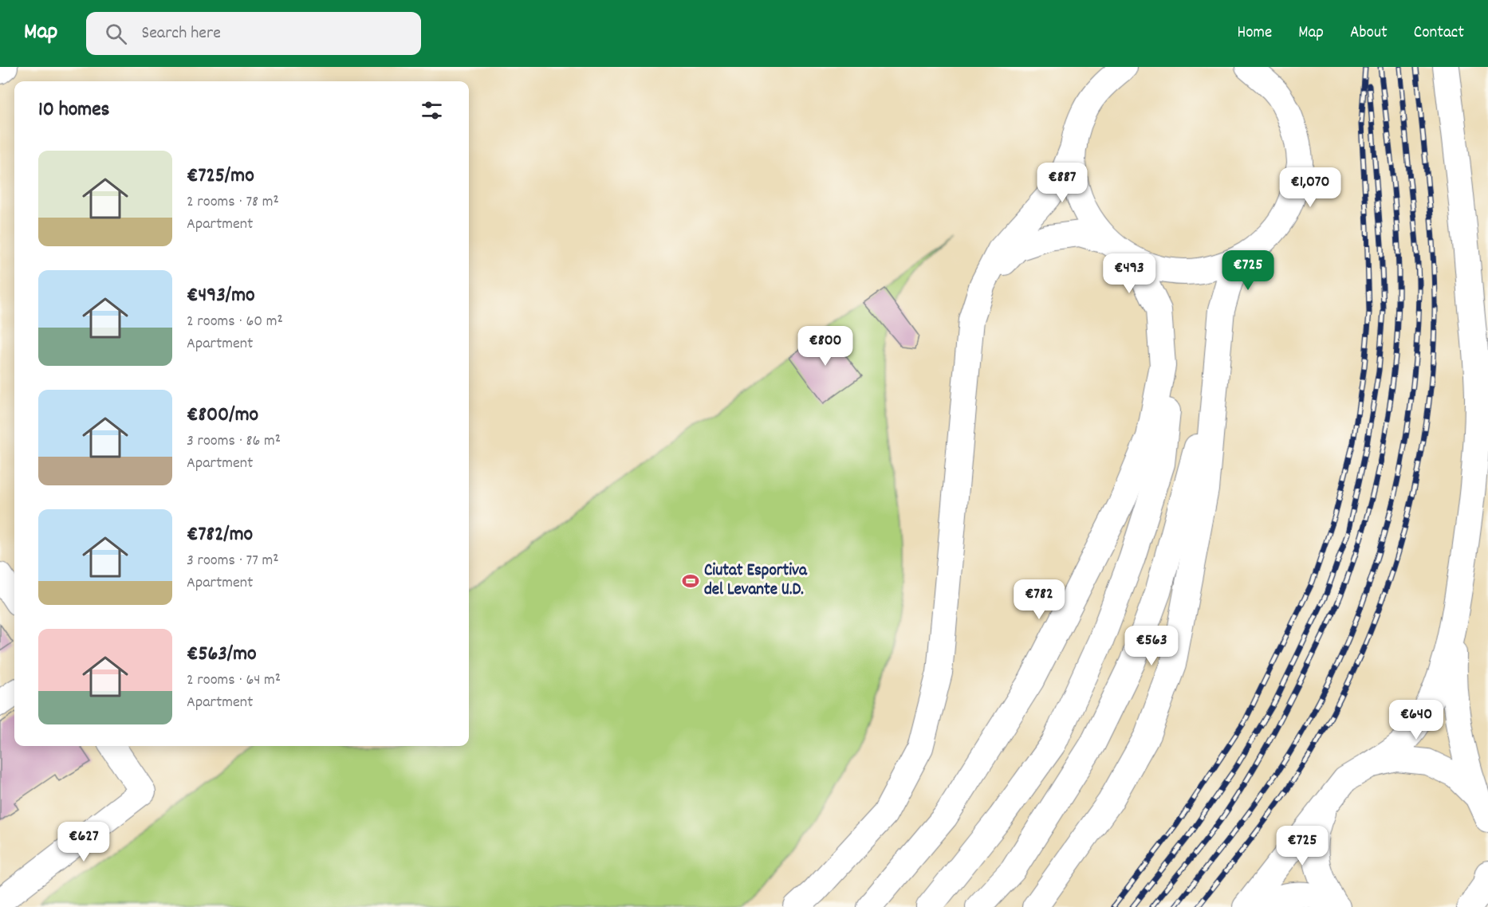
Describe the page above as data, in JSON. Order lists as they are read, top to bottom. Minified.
{"places":{"sports":["Ciutat Esportiva del Levante U.D."]},"page":{"header":"Map","search":"Search here","nav":["Home","Map","About","Contact"],"heading":"10 homes","list":[{"name":"€725/mo","note":"2 rooms · 78 m² · Apartment"},{"name":"€493/mo","note":"2 rooms · 60 m² · Apartment"},{"name":"€800/mo","note":"3 rooms · 86 m² · Apartment"},{"name":"€782/mo","note":"3 rooms · 77 m² · Apartment"},{"name":"€563/mo","note":"2 rooms · 64 m² · Apartment"}],"price":["€887","€1,070","€725","€493","€800","€782","€563","€640","€627","€725"]}}
